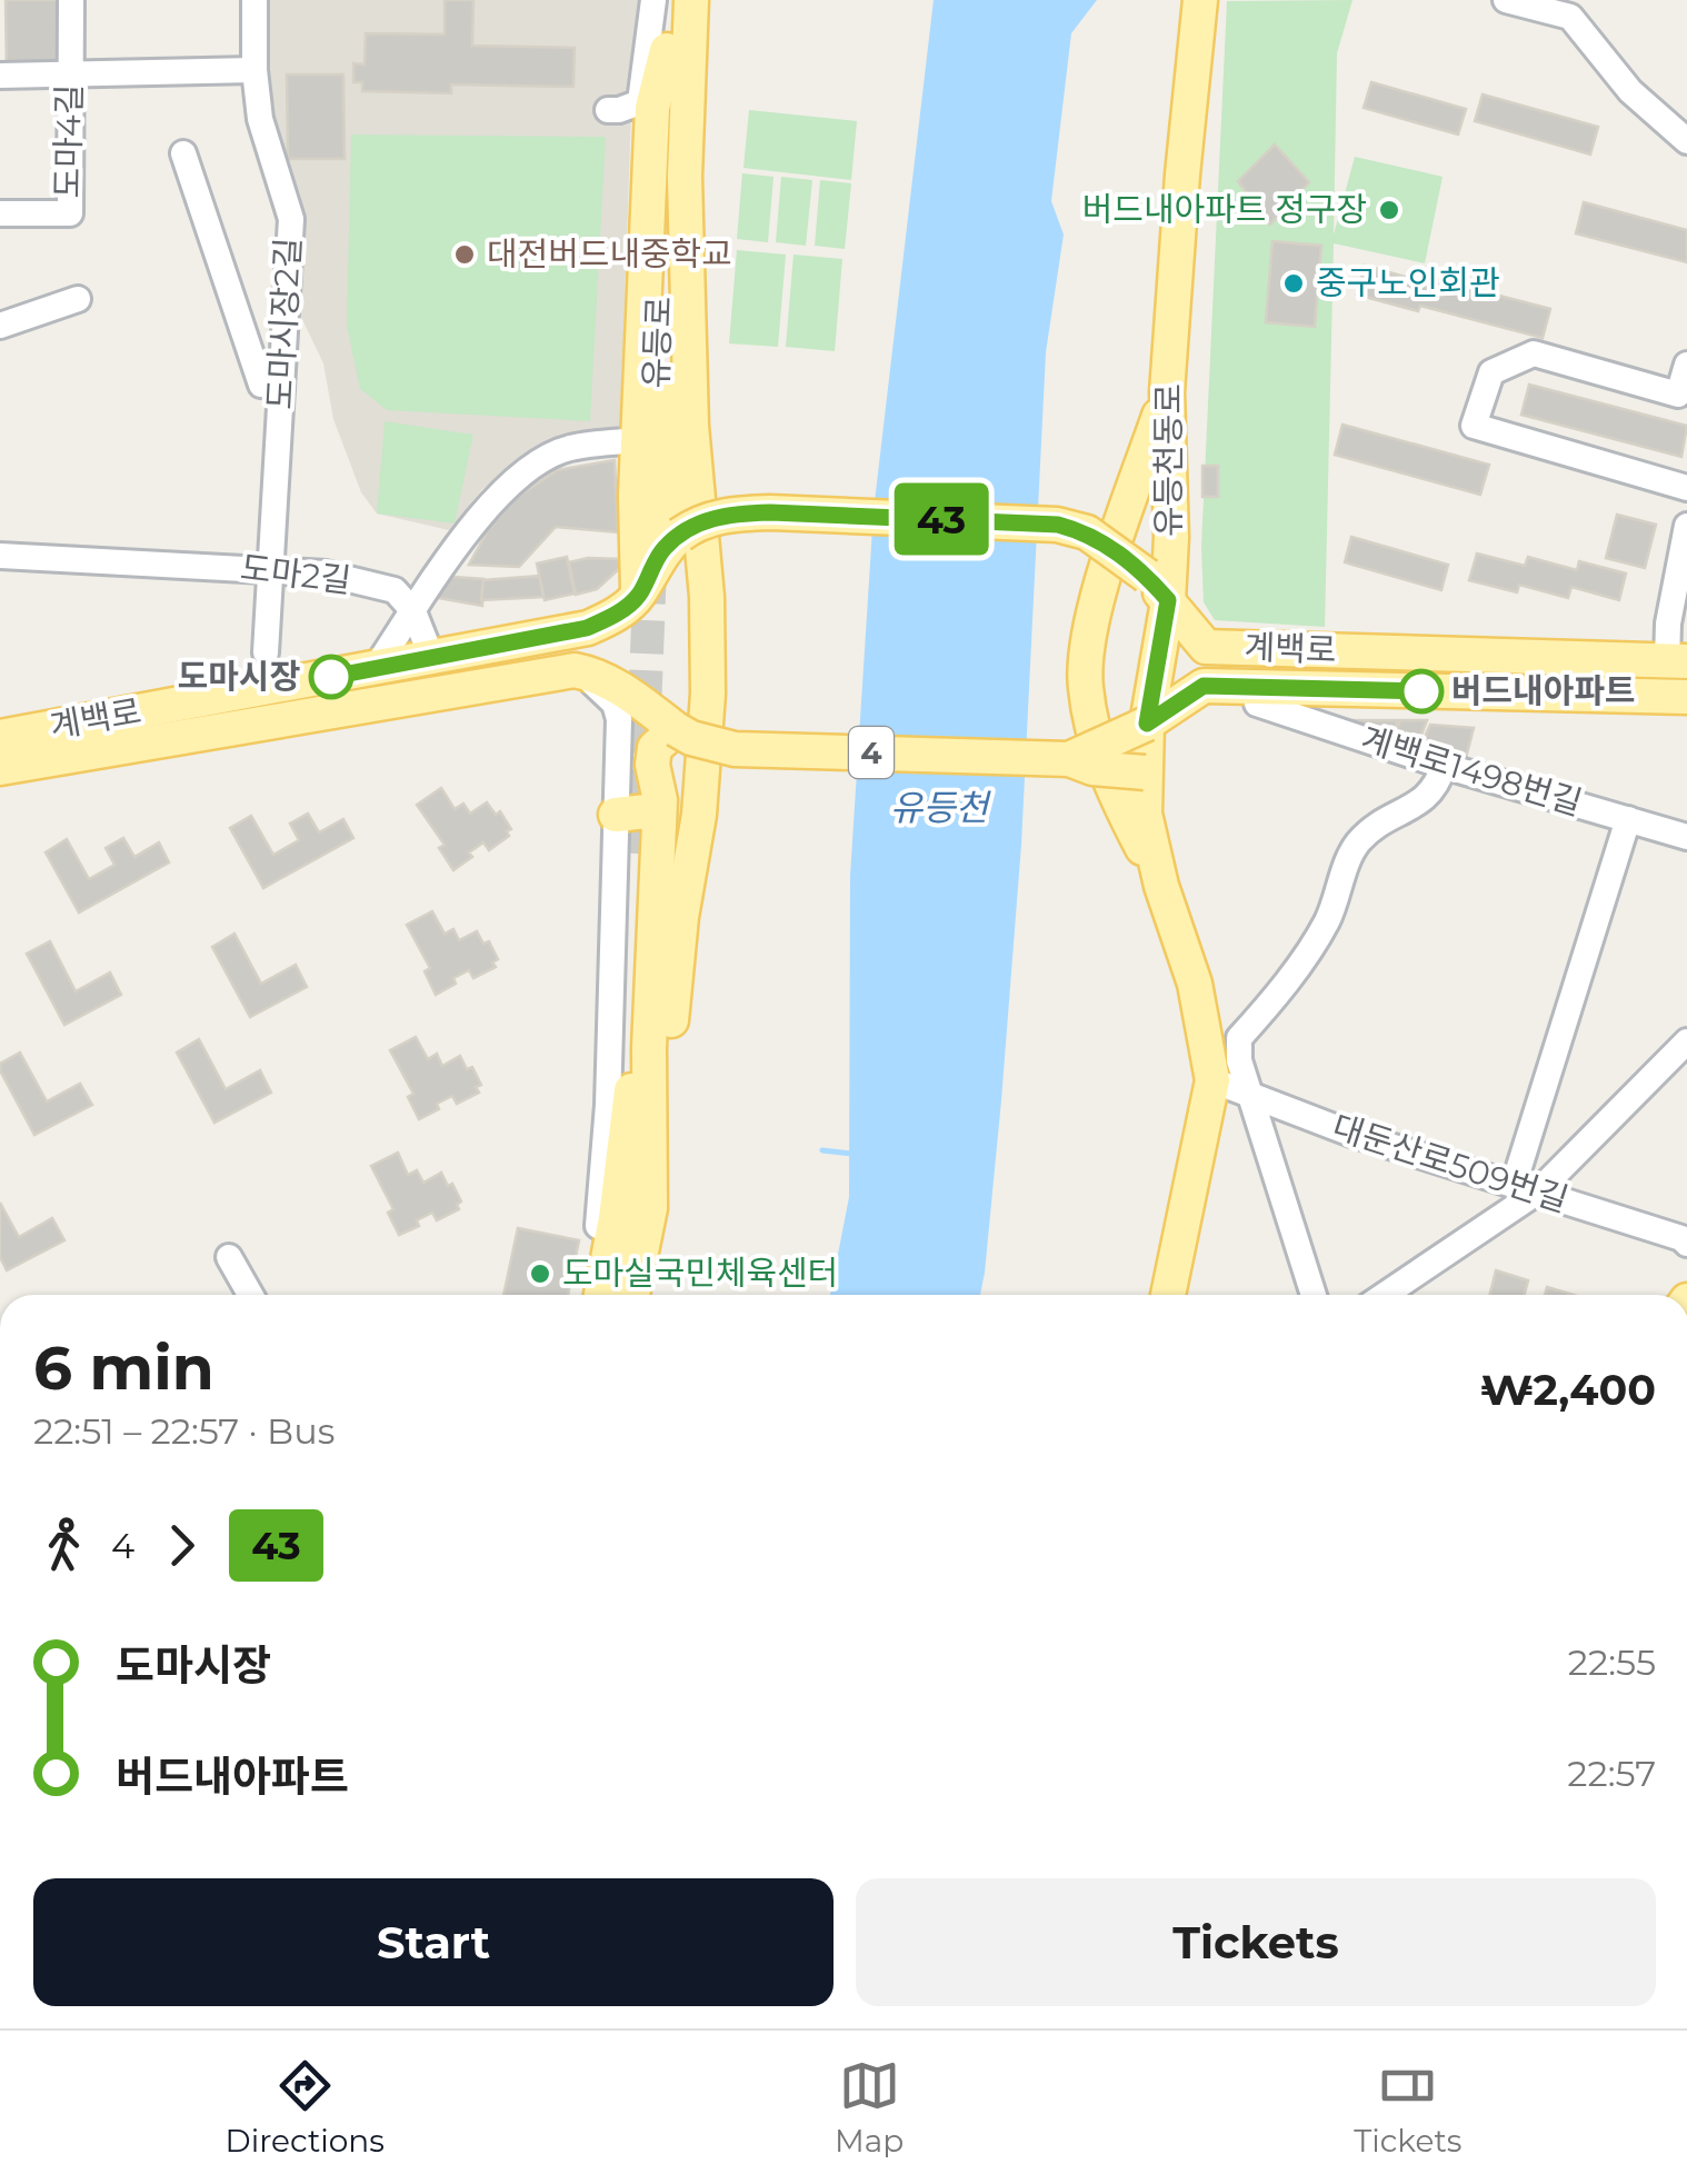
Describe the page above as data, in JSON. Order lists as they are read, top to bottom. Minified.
{"streets":{"main road":["유등로","유등천동로","계백로","4"],"street":["도마4길","도마시장2길","도마2길","계백로1498번길","대둔산로509번길"]},"crossings":[["도마시장2길","도마2길"],["유등로","계백로"],["유등천동로","계백로"],["유등천동로","대둔산로509번길"]],"water":["유등천"],"places":["버드내아파트 정구장","대전버드내중학교","중구노인회관","도마시장","버드내아파트","도마실국민체육센터"],"lines":["bus line 43"],"page":{"on_map":"43","heading":["6 min","22:51 – 22:57 · Bus","₩2,400"],"legs":["4","43"],"list":[{"name":"도마시장","value":"22:55"},{"name":"버드내아파트","value":"22:57"}],"buttons":["Start","Tickets"],"tabs":["Directions","Map","Tickets"]}}
